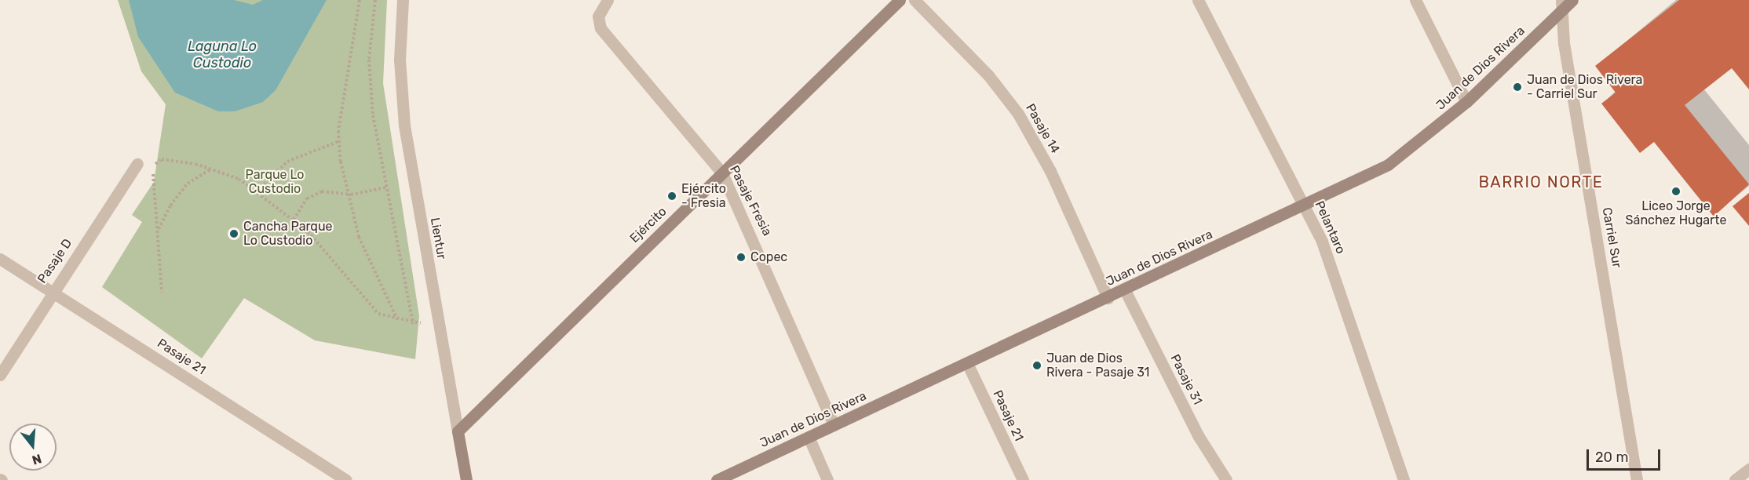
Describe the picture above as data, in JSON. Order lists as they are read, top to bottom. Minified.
{"streets":{"main road":["Juan de Dios Rivera","Ejército","Lientur"],"street":["Pasaje 14","Pasaje Fresia","Pelantaro","Carriel Sur","Pasaje D","Pasaje 21","Pasaje 31"]},"crossings":[["Juan de Dios Rivera","Pasaje 14"],["Juan de Dios Rivera","Pasaje Fresia"],["Juan de Dios Rivera","Pelantaro"],["Juan de Dios Rivera","Carriel Sur"],["Juan de Dios Rivera","Pasaje 21"],["Juan de Dios Rivera","Pasaje 31"],["Pasaje Fresia","Ejército"],["Ejército","Lientur"],["Pasaje D","Pasaje 21"]],"districts":["BARRIO NORTE"],"water":["Laguna Lo Custodio"],"parks":["Parque Lo Custodio"],"places":["Juan de Dios Rivera - Carriel Sur","Liceo Jorge Sánchez Hugarte","Ejército - Fresia","Cancha Parque Lo Custodio","Copec","Juan de Dios Rivera - Pasaje 31"],"scale_bar":"20 m","north":"bottom"}
